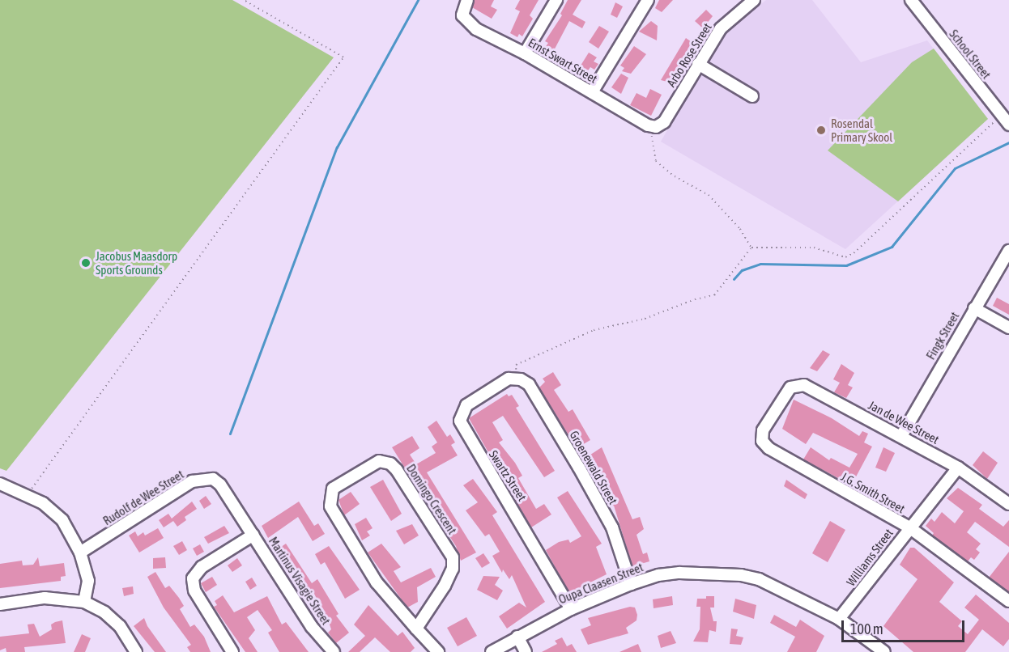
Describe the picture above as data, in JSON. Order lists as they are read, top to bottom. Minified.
{"streets":{"street":["School Street","Arbo Rose Street","Ernst Swart Street","Fingk Street","Jan de Wee Street","Groenewald Street","Swartz Street","J.G. Smith Street","Rudolf de Wee Street","Domingo Crescent","Williams Street","Martinus Visagie Street","Oupa Claasen Street"]},"crossings":[["Arbo Rose Street","Ernst Swart Street"],["Fingk Street","Jan de Wee Street"],["Jan de Wee Street","J.G. Smith Street"],["Jan de Wee Street","Williams Street"],["Groenewald Street","Swartz Street"],["Groenewald Street","Oupa Claasen Street"],["Swartz Street","Oupa Claasen Street"],["J.G. Smith Street","Williams Street"],["Rudolf de Wee Street","Martinus Visagie Street"],["Williams Street","Oupa Claasen Street"]],"places":["Rosendal Primary Skool","Jacobus Maasdorp Sports Grounds"],"scale_bar":"100 m"}
